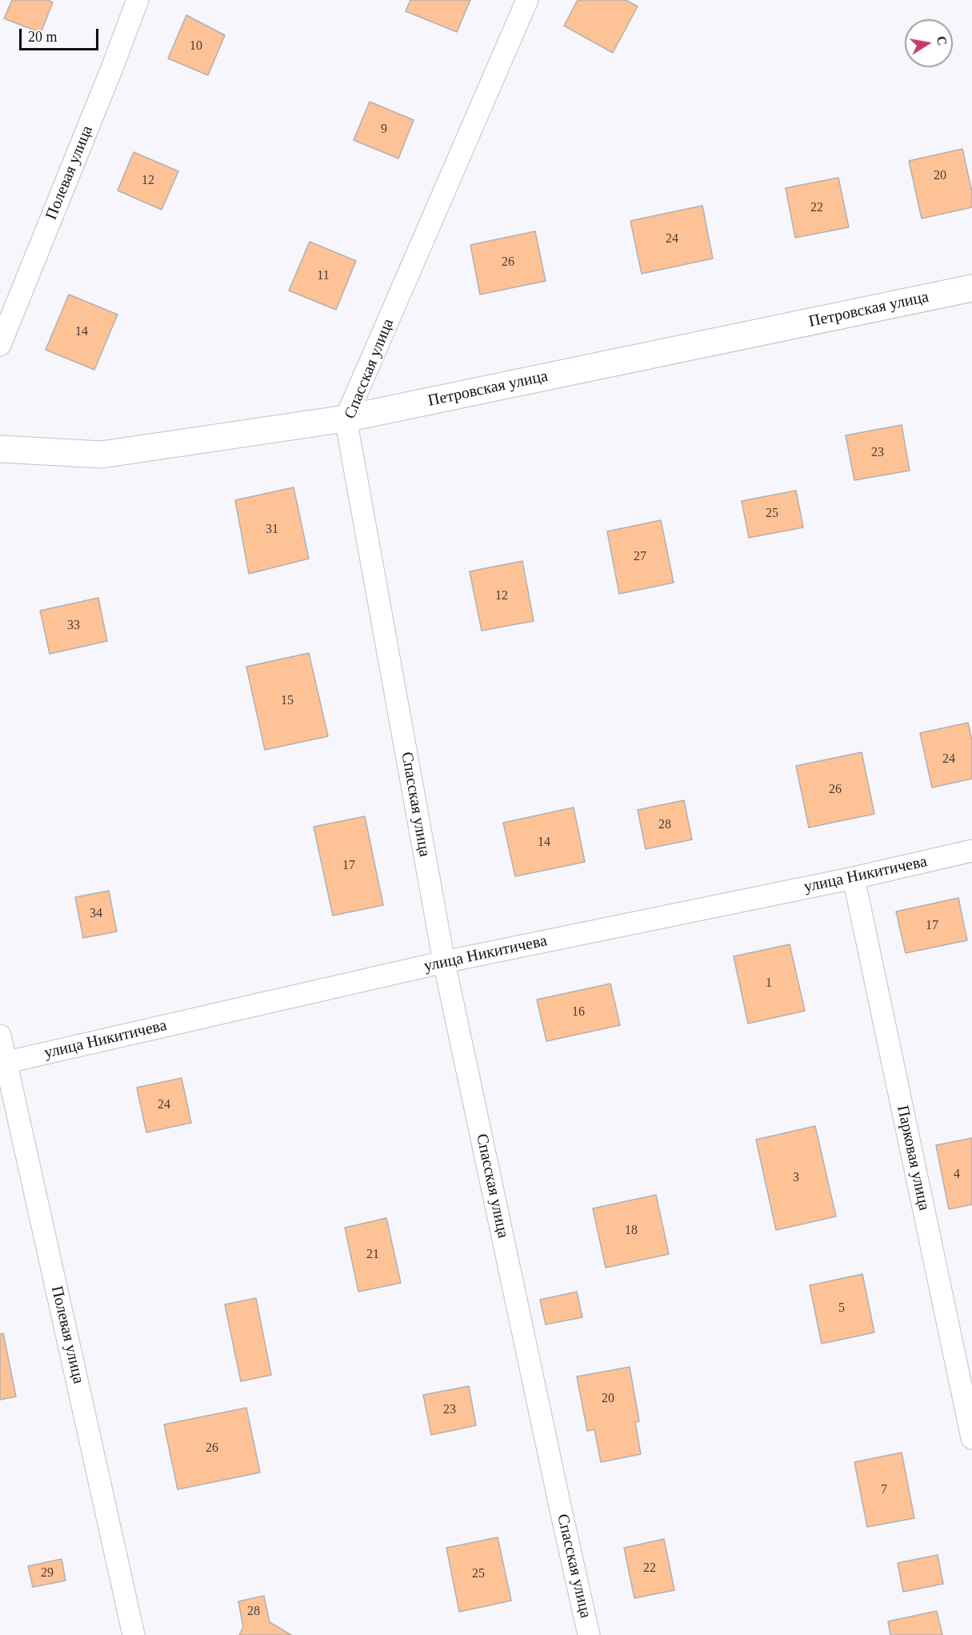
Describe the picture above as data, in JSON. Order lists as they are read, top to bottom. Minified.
{"streets":{"street":["Полевая улица","Петровская улица","Спасская улица","улица Никитичева","Парковая улица"]},"crossings":[["Полевая улица","улица Никитичева"],["Петровская улица","Спасская улица"],["Спасская улица","улица Никитичева"],["улица Никитичева","Парковая улица"]],"house_numbers":["10","9","20","12","22","24","26","11","14","23","25","31","27","12","33","15","24","26","28","14","17","34","17","1","16","24","4","3","18","21","5","20","23","26","7","22","29","25","28"],"scale_bar":"20 m","north":"right"}
